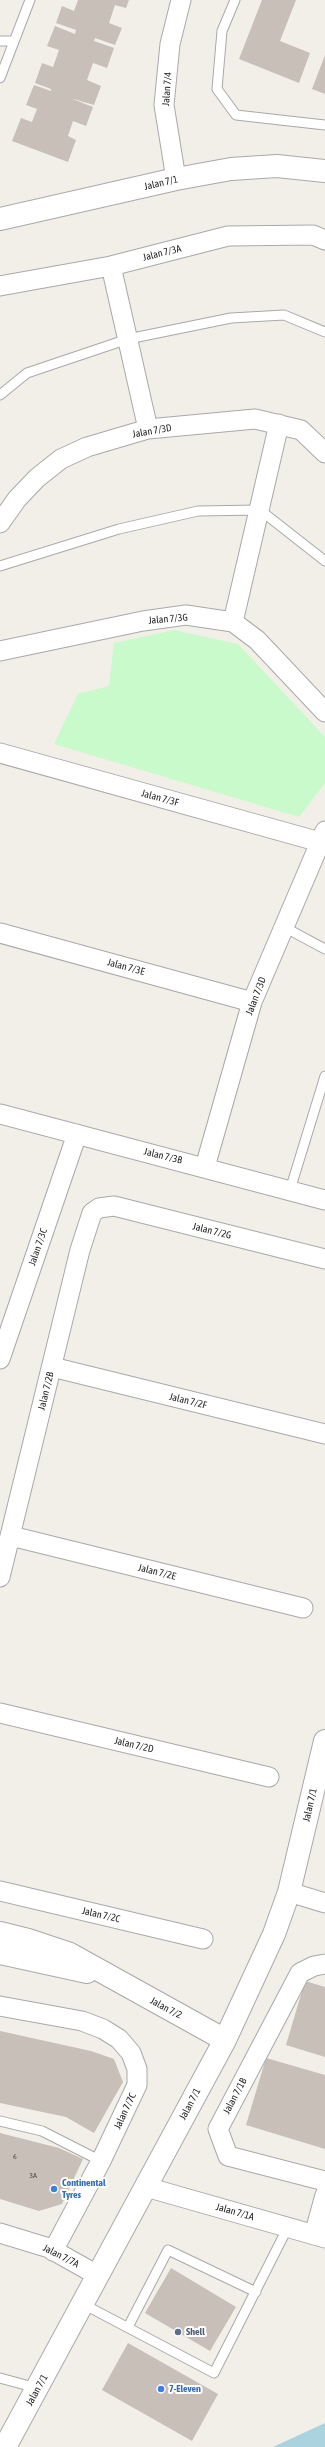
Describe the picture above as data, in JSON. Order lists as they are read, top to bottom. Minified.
{"streets":{"street":["Jalan 7/4","Jalan 7/1","Jalan 7/3A","Jalan 7/3D","Jalan 7/3G","Jalan 7/3F","Jalan 7/3E","Jalan 7/3B","Jalan 7/2G","Jalan 7/3C","Jalan 7/2B","Jalan 7/2F","Jalan 7/2E","Jalan 7/2D","Jalan 7/2C","Jalan 7/2","Jalan 7/1B","Jalan 7/7C","Jalan 7/1A","Jalan 7/7A"]},"crossings":[["Jalan 7/4","Jalan 7/1"],["Jalan 7/1","Jalan 7/2"],["Jalan 7/1","Jalan 7/1A"],["Jalan 7/1","Jalan 7/7A"],["Jalan 7/3D","Jalan 7/3F"],["Jalan 7/3D","Jalan 7/3E"],["Jalan 7/3D","Jalan 7/3B"],["Jalan 7/3B","Jalan 7/3C"],["Jalan 7/2G","Jalan 7/2B"],["Jalan 7/2B","Jalan 7/2F"],["Jalan 7/2B","Jalan 7/2E"],["Jalan 7/7C","Jalan 7/7A"]],"places":["Continental Tyres","Shell","7-Eleven"],"house_numbers":["6","3A"]}
